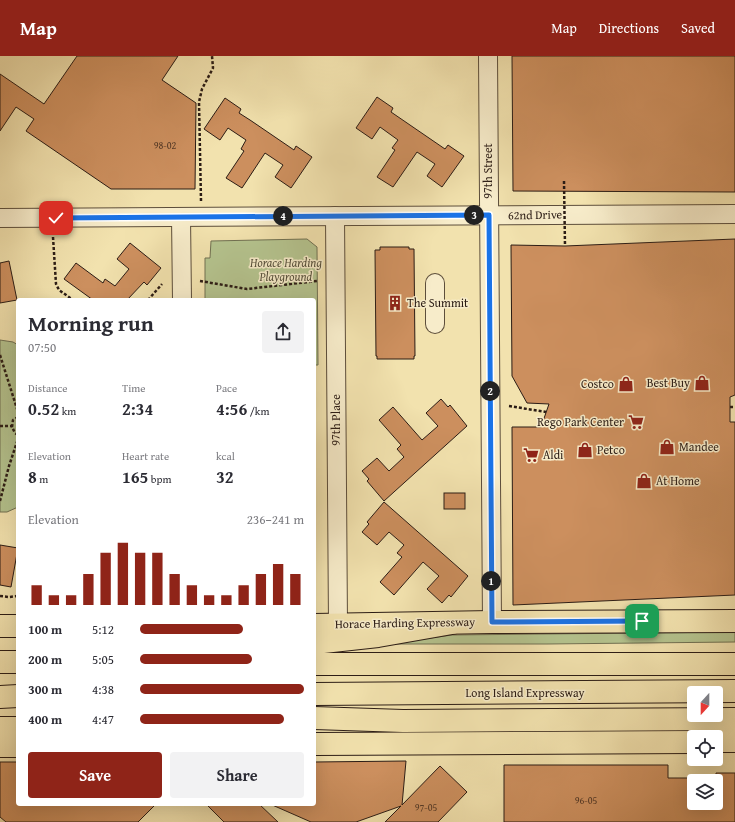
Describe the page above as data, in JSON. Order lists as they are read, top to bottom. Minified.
{"streets":{"main road":["Horace Harding Expressway","Long Island Expressway"],"street":["97th Street","62nd Drive","97th Place"]},"crossings":[["97th Street","62nd Drive"],["97th Street","Horace Harding Expressway"],["62nd Drive","97th Place"],["97th Place","Horace Harding Expressway"]],"parks":["Horace Harding Playground"],"places":{"building":["The Summit"],"shop":["Best Buy","Costco","Mandee","Petco","At Home"],"supermarket":["Rego Park Center","Aldi"]},"house_numbers":["98-02","96-05","97-05"],"north":"bottom","page":{"header":"Map","nav":["Map","Directions","Saved"],"pins":["3","4","2","1"],"heading":["Morning run","07:50"],"stats":[["Distance","0.52 km"],["Time","2:34"],["Pace","4:56 /km"],["Elevation","8 m"],["Heart rate","165 bpm"],["kcal","32"]],"chart":["Elevation","236–241 m"],"list":[{"name":"100 m","note":"5:12"},{"name":"200 m","note":"5:05"},{"name":"300 m","note":"4:38"},{"name":"400 m","note":"4:47"}],"buttons":["Save","Share"]}}
